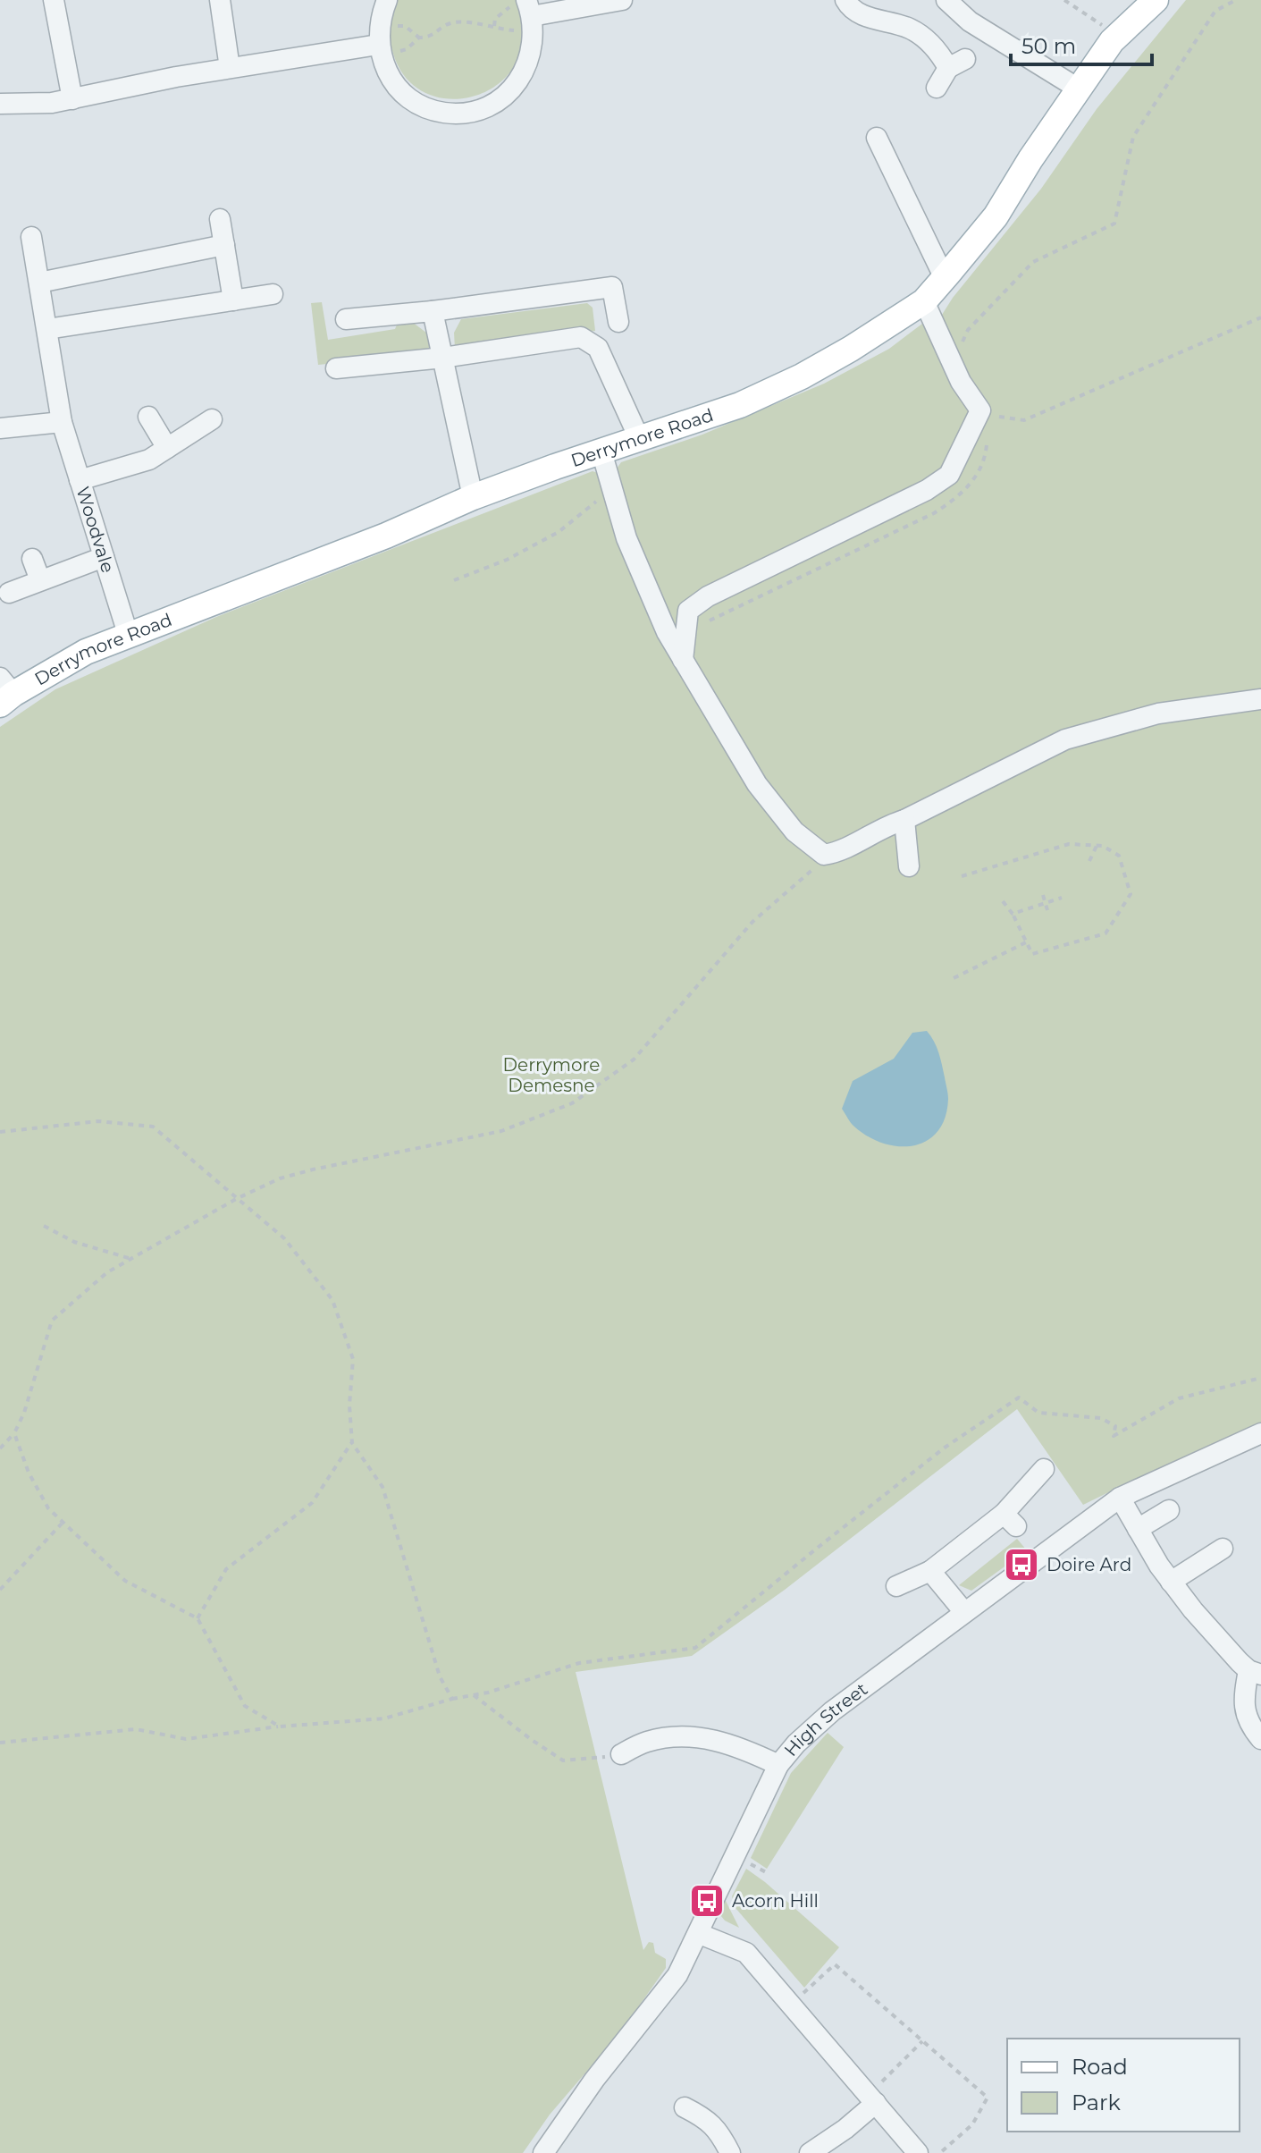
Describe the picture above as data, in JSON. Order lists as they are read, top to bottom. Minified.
{"streets":{"main road":["Derrymore Road"],"street":["Woodvale","High Street"]},"crossings":[["Derrymore Road","Woodvale"]],"parks":["Derrymore Demesne"],"places":{"bus stop":["Doire Ard","Acorn Hill"]},"legend":["Road","Park"],"scale_bar":"50 m"}
